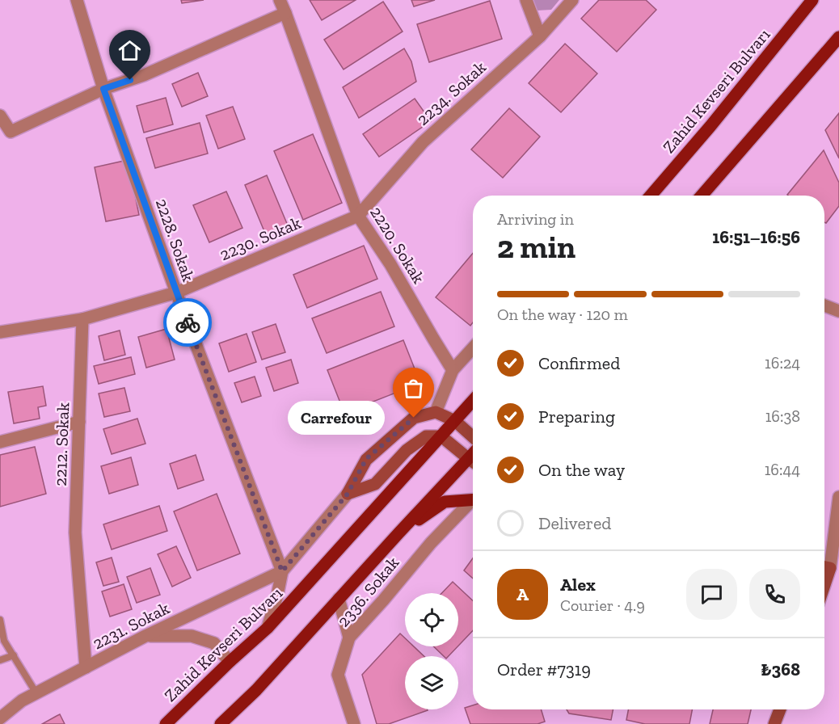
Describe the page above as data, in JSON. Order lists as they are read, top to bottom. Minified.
{"streets":{"main road":["Zahid Kevseri Bulvarı"],"street":["2234. Sokak","2230. Sokak","2228. Sokak","2220. Sokak","2212. Sokak","2336. Sokak","2231. Sokak"]},"crossings":[["2234. Sokak","2230. Sokak"],["2234. Sokak","2220. Sokak"],["2230. Sokak","2228. Sokak"],["2230. Sokak","2220. Sokak"],["2228. Sokak","2231. Sokak"],["2212. Sokak","2231. Sokak"]],"places":["Carrefour"],"page":{"heading":["2 min","Arriving in","16:51–16:56"],"panel":["Alex","Courier · 4.9","Order #7319","₺368"],"bar":"On the way · 120 m","list":[["Confirmed","16:24"],["Preparing","16:38"],["On the way","16:44"],"Delivered"],"bubble":"Carrefour","round":"A"}}
